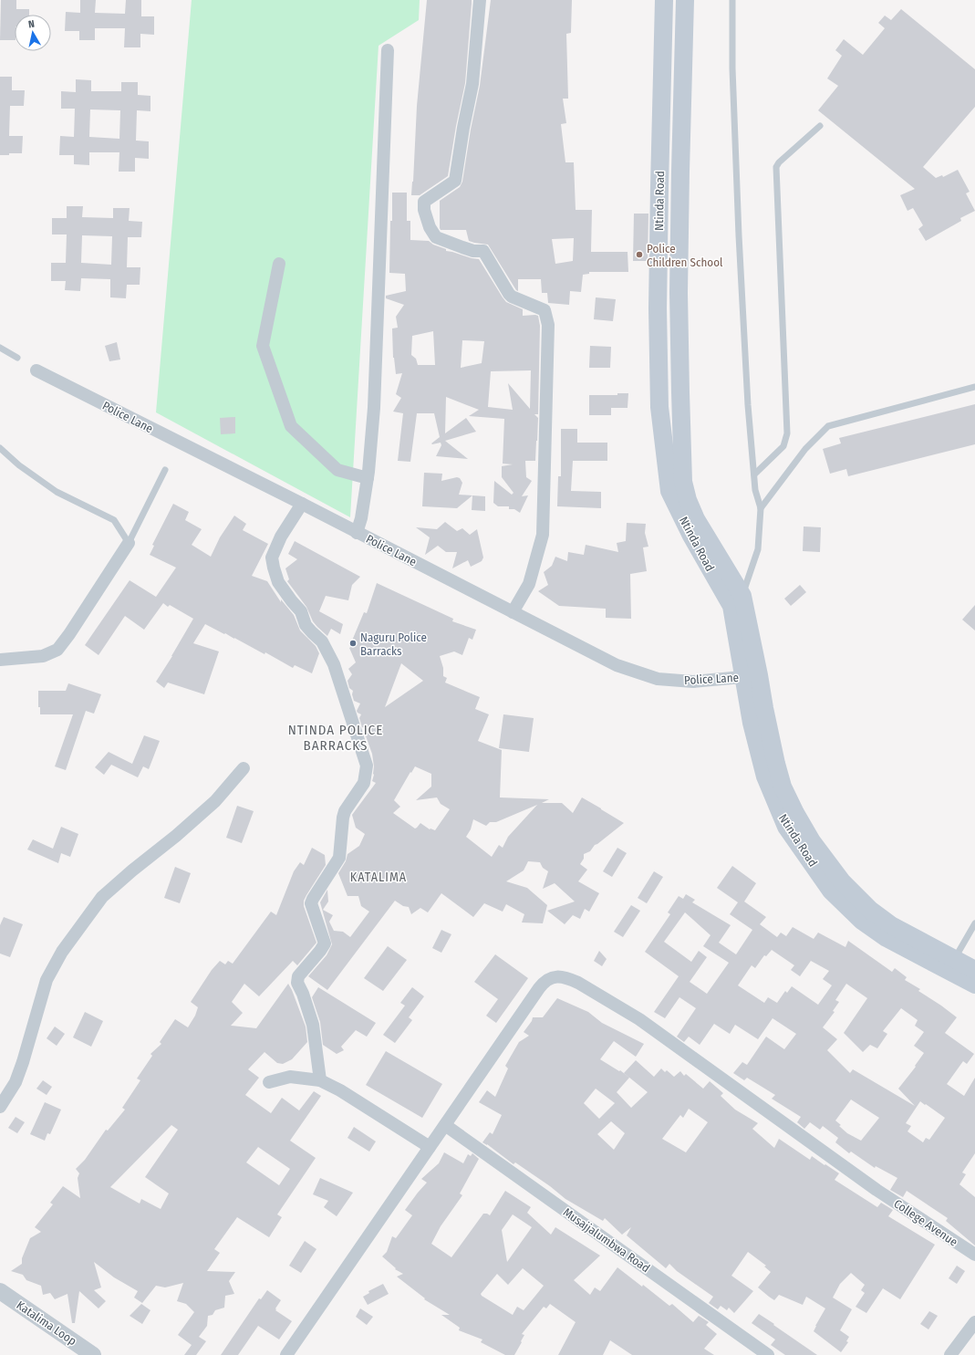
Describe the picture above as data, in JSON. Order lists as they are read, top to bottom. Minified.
{"streets":{"main road":["Ntinda Road"],"street":["Police Lane","College Avenue","Musajjalumbwa Road","Katalima Loop"]},"crossings":[["Ntinda Road","Police Lane"],["College Avenue","Musajjalumbwa Road"]],"districts":["NTINDA POLICE BARRACKS","KATALIMA"],"places":["Police Children School","Naguru Police Barracks"],"north":"top"}
